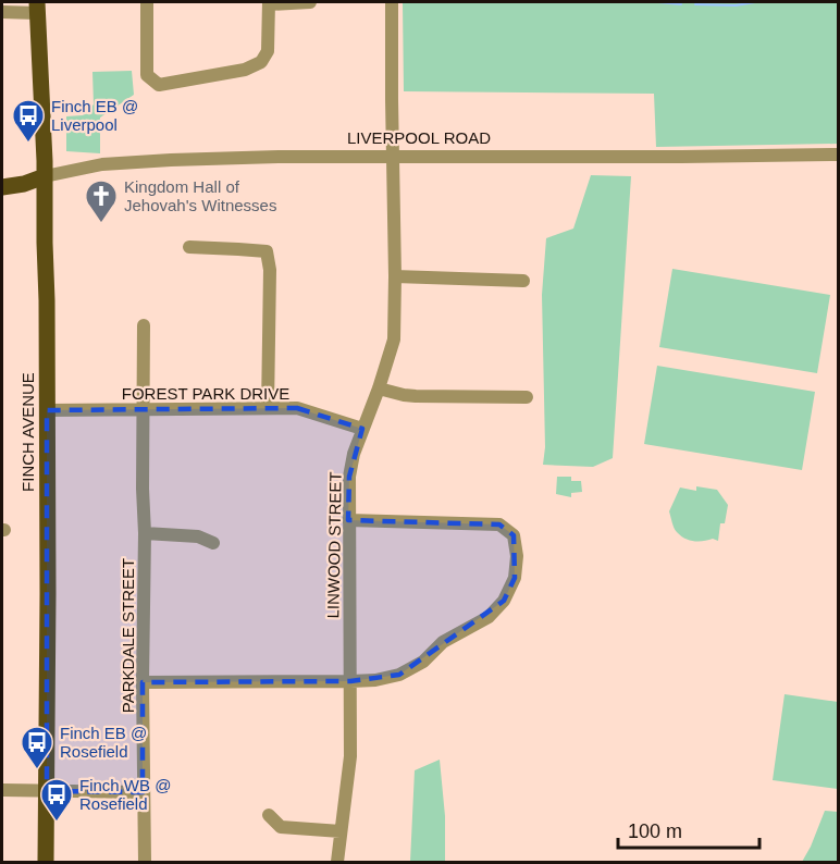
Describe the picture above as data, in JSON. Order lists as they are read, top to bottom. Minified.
{"streets":{"main road":["LIVERPOOL ROAD","FINCH AVENUE"],"street":["FOREST PARK DRIVE","LINWOOD STREET","PARKDALE STREET"]},"crossings":[["LIVERPOOL ROAD","FINCH AVENUE"],["LIVERPOOL ROAD","LINWOOD STREET"],["FOREST PARK DRIVE","FINCH AVENUE"],["FOREST PARK DRIVE","LINWOOD STREET"],["FOREST PARK DRIVE","PARKDALE STREET"]],"places":{"bus stop":["Finch EB @ Liverpool","Finch EB @ Rosefield","Finch WB @ Rosefield"],"church":["Kingdom Hall of Jehovah's Witnesses"]},"scale_bar":"100 m"}
